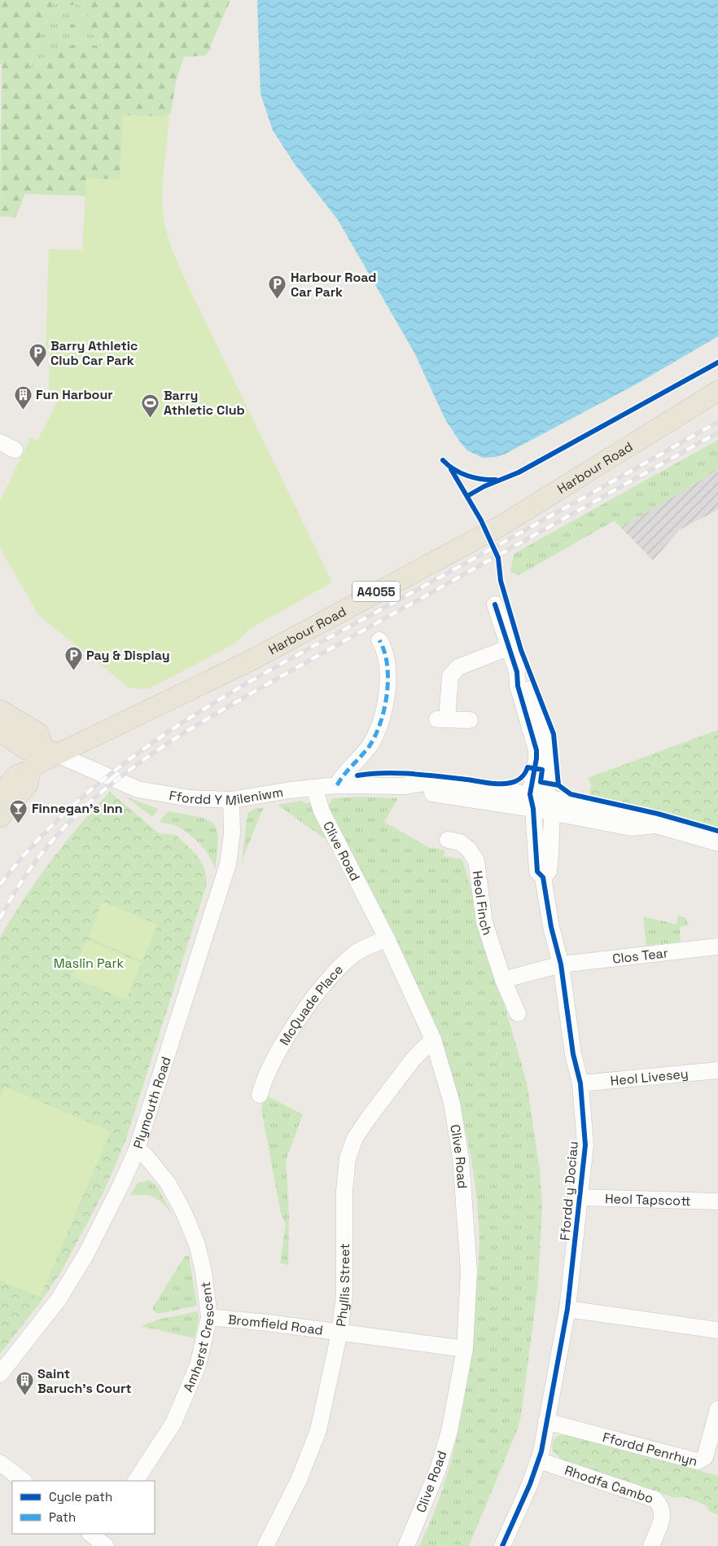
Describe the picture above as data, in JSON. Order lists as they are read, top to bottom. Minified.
{"streets":{"main road":["Harbour Road","A4055"],"street":["Ffordd Y Mileniwm","Clive Road","Heol Finch","Clos Tear","McQuade Place","Heol Livesey","Plymouth Road","Ffordd y Dociau","Heol Tapscott","Phyllis Street","Bromfield Road","Amherst Crescent","Ffordd Penrhyn","Rhodfa Cambo"]},"crossings":[["Harbour Road","A4055"],["Harbour Road","Ffordd Y Mileniwm"],["A4055","Ffordd Y Mileniwm"],["Ffordd Y Mileniwm","Clive Road"],["Ffordd Y Mileniwm","Plymouth Road"],["Ffordd Y Mileniwm","Ffordd y Dociau"],["Clive Road","McQuade Place"],["Clive Road","Phyllis Street"],["Clive Road","Bromfield Road"],["Clos Tear","Ffordd y Dociau"],["Heol Livesey","Ffordd y Dociau"],["Plymouth Road","Amherst Crescent"],["Ffordd y Dociau","Heol Tapscott"],["Ffordd y Dociau","Ffordd Penrhyn"],["Ffordd y Dociau","Rhodfa Cambo"],["Phyllis Street","Bromfield Road"],["Bromfield Road","Amherst Crescent"]],"parks":["Maslin Park"],"places":{"parking":["Harbour Road Car Park","Barry Athletic Club Car Park","Pay & Display"],"building":["Fun Harbour","Saint Baruch's Court"],"sports":["Barry Athletic Club"],"bar":["Finnegan's Inn"]},"legend":["Cycle path","Path"]}
